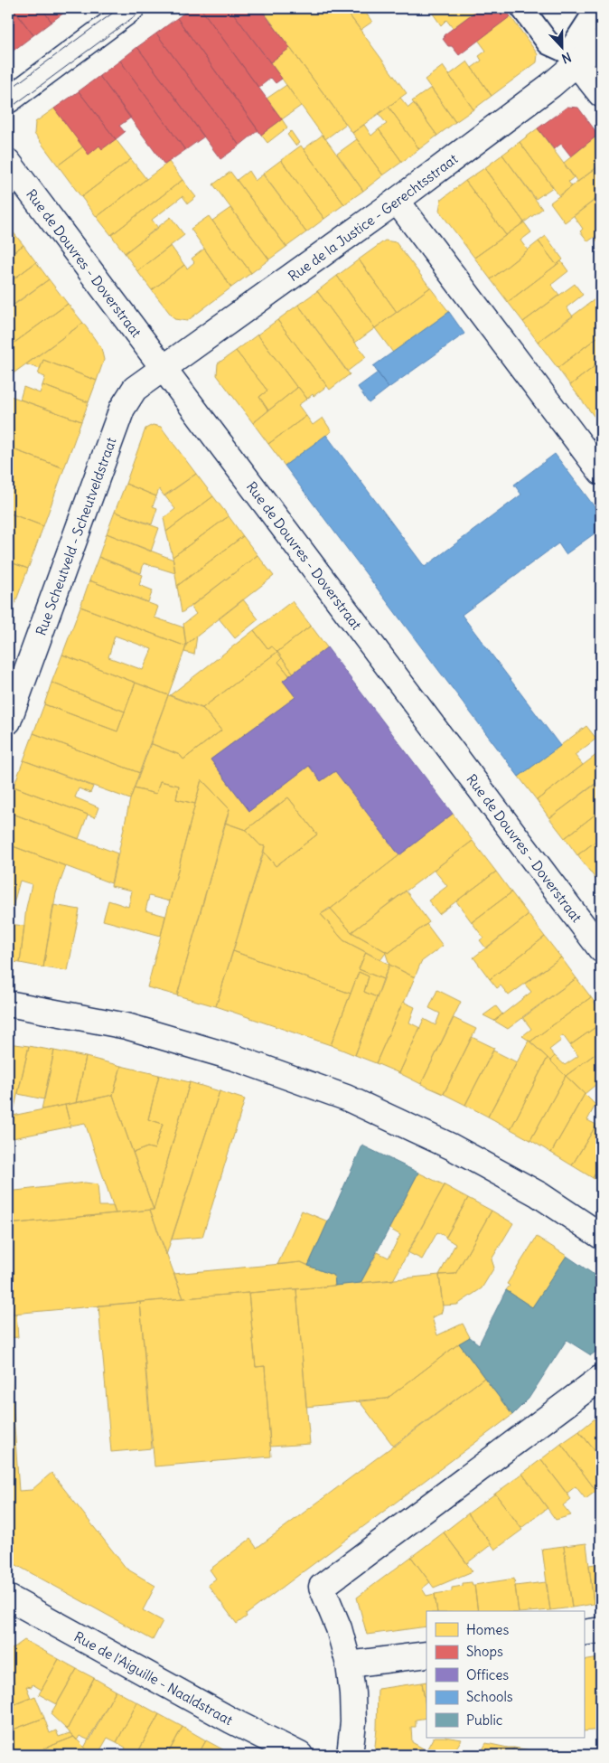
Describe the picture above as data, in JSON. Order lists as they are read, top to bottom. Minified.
{"streets":{"street":["Rue de la Justice - Gerechtsstraat","Rue de Douvres - Doverstraat","Rue Scheutveld - Scheutveldstraat","Rue de l'Aiguille - Naaldstraat"]},"crossings":[["Rue de la Justice - Gerechtsstraat","Rue de Douvres - Doverstraat"],["Rue de la Justice - Gerechtsstraat","Rue Scheutveld - Scheutveldstraat"],["Rue de Douvres - Doverstraat","Rue Scheutveld - Scheutveldstraat"]],"legend":["Homes","Shops","Offices","Schools","Public"],"north":"bottom"}
